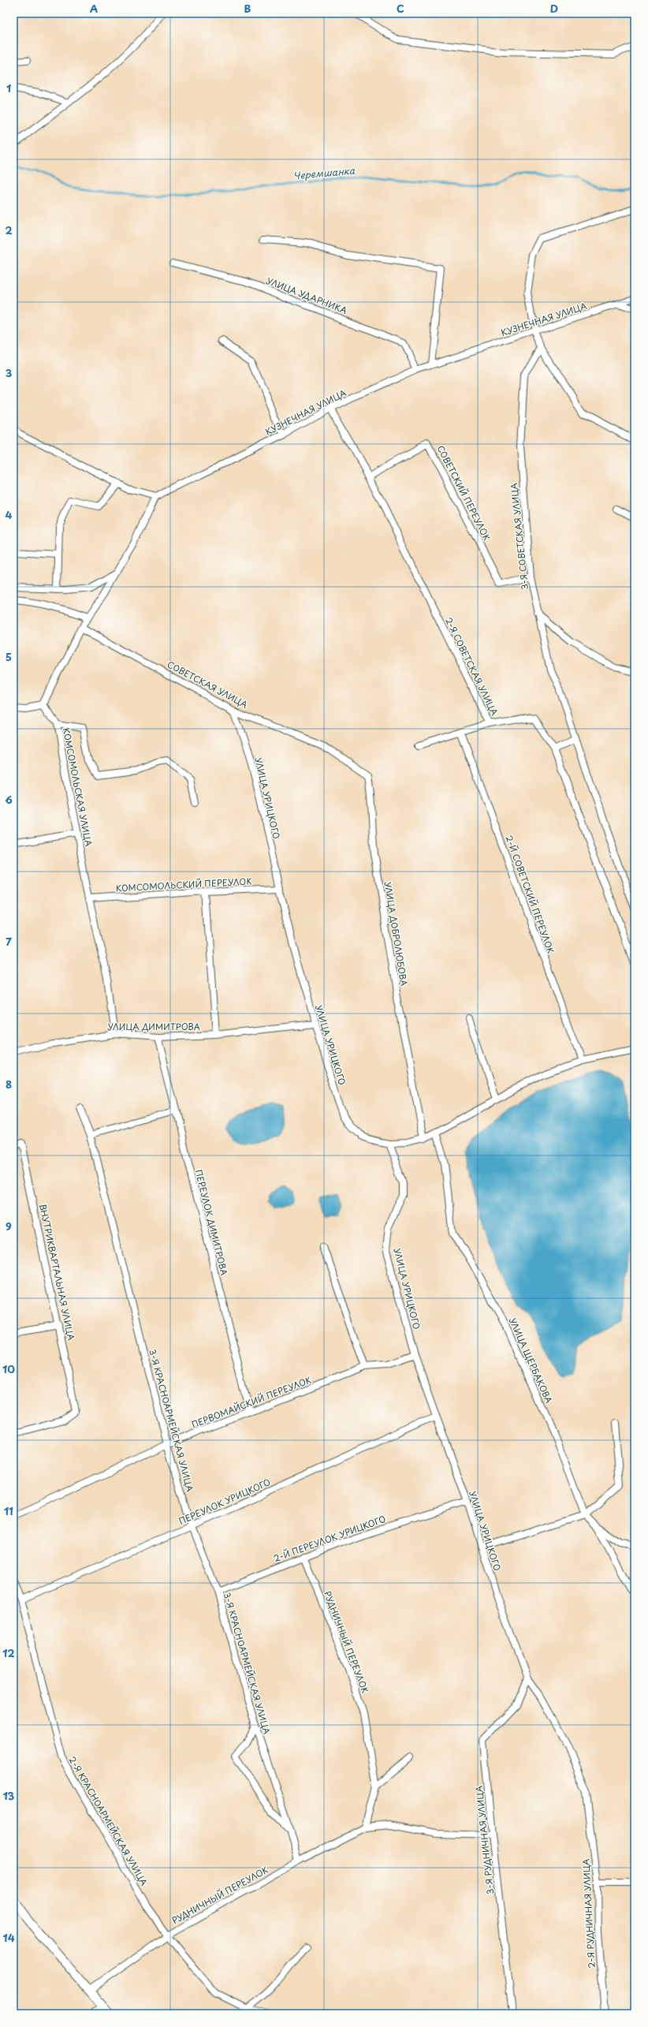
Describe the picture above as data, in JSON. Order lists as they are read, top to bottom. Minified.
{"streets":{"street":["УЛИЦА УДАРНИКА","КУЗНЕЧНАЯ УЛИЦА","СОВЕТСКИЙ ПЕРЕУЛОК","3-Я СОВЕТСКАЯ УЛИЦА","2-Я СОВЕТСКАЯ УЛИЦА","СОВЕТСКАЯ УЛИЦА","КОМСОМОЛЬСКАЯ УЛИЦА","УЛИЦА УРИЦКОГО","КОМСОМОЛЬСКИЙ ПЕРЕУЛОК","2-Й СОВЕТСКИЙ ПЕРЕУЛОК","УЛИЦА ДОБРОЛЮБОВА","УЛИЦА ДИМИТРОВА","ПЕРЕУЛОК ДИМИТРОВА","ВНУТРИКВАРТАЛЬНАЯ УЛИЦА","УЛИЦА ЩЕРБАКОВА","ПЕРВОМАЙСКИЙ ПЕРЕУЛОК","3-Я КРАСНОАРМЕЙСКАЯ УЛИЦА","ПЕРЕУЛОК УРИЦКОГО","2-Й ПЕРЕУЛОК УРИЦКОГО","РУДНИЧНЫЙ ПЕРЕУЛОК","2-Я КРАСНОАРМЕЙСКАЯ УЛИЦА","3-Я РУДНИЧНАЯ УЛИЦА","2-Я РУДНИЧНАЯ УЛИЦА"]},"crossings":[["УЛИЦА УДАРНИКА","КУЗНЕЧНАЯ УЛИЦА"],["КУЗНЕЧНАЯ УЛИЦА","2-Я СОВЕТСКАЯ УЛИЦА"],["СОВЕТСКИЙ ПЕРЕУЛОК","3-Я СОВЕТСКАЯ УЛИЦА"],["СОВЕТСКИЙ ПЕРЕУЛОК","2-Я СОВЕТСКАЯ УЛИЦА"],["СОВЕТСКАЯ УЛИЦА","УЛИЦА УРИЦКОГО"],["СОВЕТСКАЯ УЛИЦА","УЛИЦА ДОБРОЛЮБОВА"],["КОМСОМОЛЬСКАЯ УЛИЦА","КОМСОМОЛЬСКИЙ ПЕРЕУЛОК"],["КОМСОМОЛЬСКАЯ УЛИЦА","УЛИЦА ДИМИТРОВА"],["УЛИЦА УРИЦКОГО","КОМСОМОЛЬСКИЙ ПЕРЕУЛОК"],["УЛИЦА УРИЦКОГО","УЛИЦА ДИМИТРОВА"],["УЛИЦА УРИЦКОГО","ПЕРВОМАЙСКИЙ ПЕРЕУЛОК"],["УЛИЦА УРИЦКОГО","ПЕРЕУЛОК УРИЦКОГО"],["УЛИЦА УРИЦКОГО","2-Й ПЕРЕУЛОК УРИЦКОГО"],["УЛИЦА УРИЦКОГО","3-Я РУДНИЧНАЯ УЛИЦА"],["УЛИЦА УРИЦКОГО","2-Я РУДНИЧНАЯ УЛИЦА"],["УЛИЦА ДИМИТРОВА","ПЕРЕУЛОК ДИМИТРОВА"],["ПЕРЕУЛОК ДИМИТРОВА","ПЕРВОМАЙСКИЙ ПЕРЕУЛОК"],["ПЕРВОМАЙСКИЙ ПЕРЕУЛОК","3-Я КРАСНОАРМЕЙСКАЯ УЛИЦА"],["3-Я КРАСНОАРМЕЙСКАЯ УЛИЦА","ПЕРЕУЛОК УРИЦКОГО"],["3-Я КРАСНОАРМЕЙСКАЯ УЛИЦА","2-Й ПЕРЕУЛОК УРИЦКОГО"],["3-Я КРАСНОАРМЕЙСКАЯ УЛИЦА","РУДНИЧНЫЙ ПЕРЕУЛОК"],["ПЕРЕУЛОК УРИЦКОГО","2-Я КРАСНОАРМЕЙСКАЯ УЛИЦА"],["2-Й ПЕРЕУЛОК УРИЦКОГО","РУДНИЧНЫЙ ПЕРЕУЛОК"],["РУДНИЧНЫЙ ПЕРЕУЛОК","2-Я КРАСНОАРМЕЙСКАЯ УЛИЦА"],["РУДНИЧНЫЙ ПЕРЕУЛОК","3-Я РУДНИЧНАЯ УЛИЦА"]],"water":["Черемшанка"],"grid":{"columns":["A","B","C","D"],"rows":["1","2","3","4","5","6","7","8","9","10","11","12","13","14"]}}
